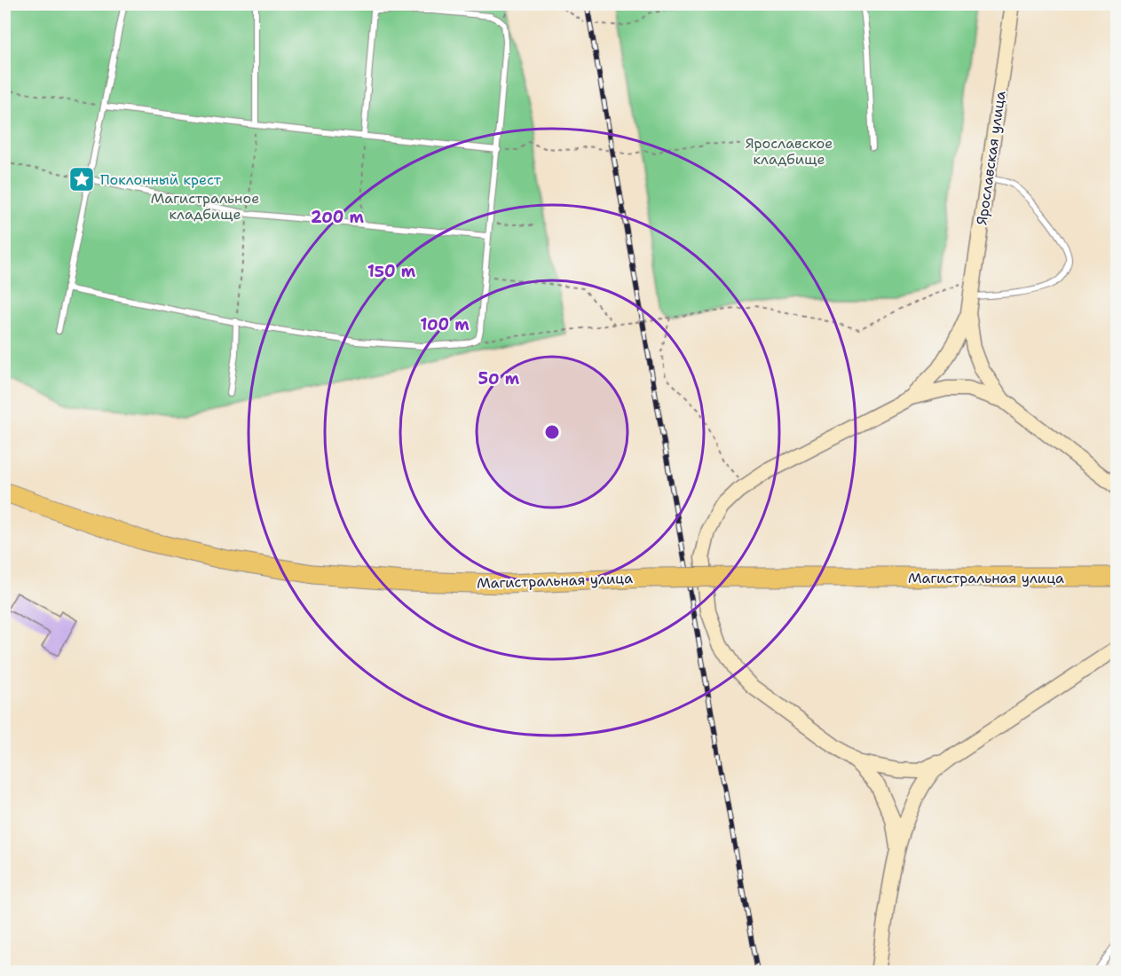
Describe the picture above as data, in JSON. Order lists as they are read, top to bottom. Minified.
{"streets":{"highway":["Магистральная улица"],"main road":["Ярославская улица"]},"parks":["Ярославское кладбище","Магистральное кладбище"],"places":{"place":["Поклонный крест"]},"rings":["200 m","150 m","100 m","50 m"]}
